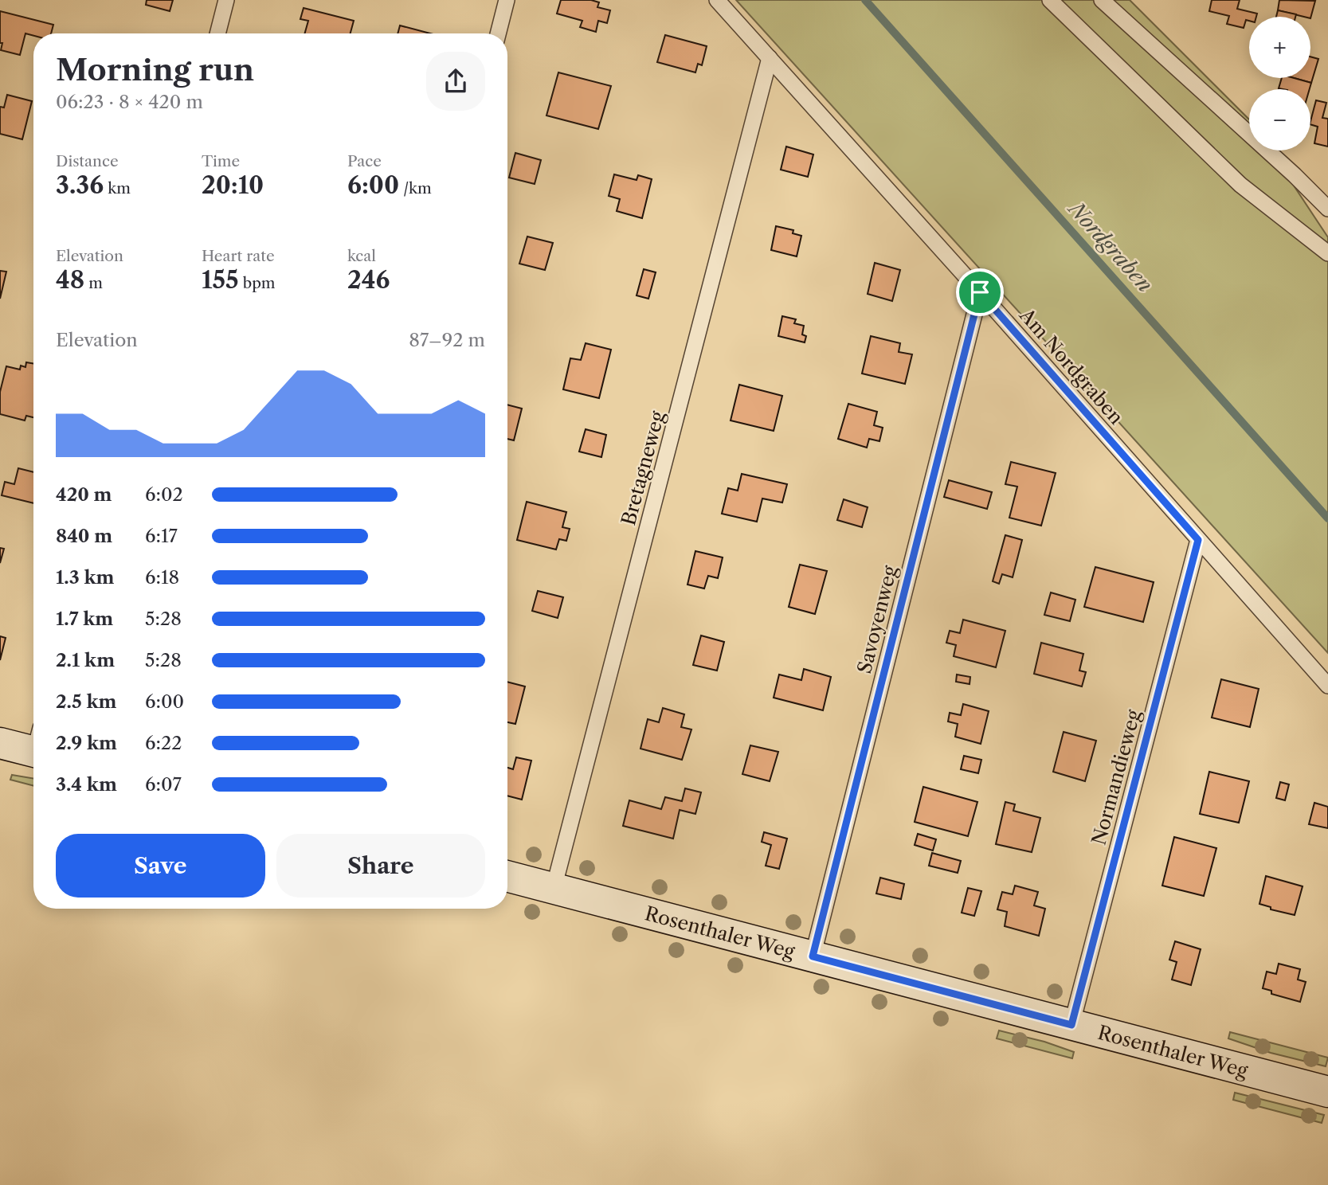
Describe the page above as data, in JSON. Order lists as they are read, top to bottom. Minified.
{"streets":{"main road":["Rosenthaler Weg"],"lane":["Am Nordgraben","Bretagneweg","Savoyenweg","Normandieweg"]},"crossings":[["Am Nordgraben","Bretagneweg"],["Am Nordgraben","Savoyenweg"],["Am Nordgraben","Normandieweg"],["Bretagneweg","Rosenthaler Weg"],["Savoyenweg","Rosenthaler Weg"],["Normandieweg","Rosenthaler Weg"]],"water":["Nordgraben"],"page":{"map_buttons":["+","−"],"heading":["Morning run","06:23 · 8 × 420 m"],"stats":[["Distance","3.36 km"],["Time","20:10"],["Pace","6:00 /km"],["Elevation","48 m"],["Heart rate","155 bpm"],["kcal","246"]],"chart":["Elevation","87–92 m"],"list":[{"name":"420 m","note":"6:02"},{"name":"840 m","note":"6:17"},{"name":"1.3 km","note":"6:18"},{"name":"1.7 km","note":"5:28"},{"name":"2.1 km","note":"5:28"},{"name":"2.5 km","note":"6:00"},{"name":"2.9 km","note":"6:22"},{"name":"3.4 km","note":"6:07"}],"buttons":["Save","Share"]}}
